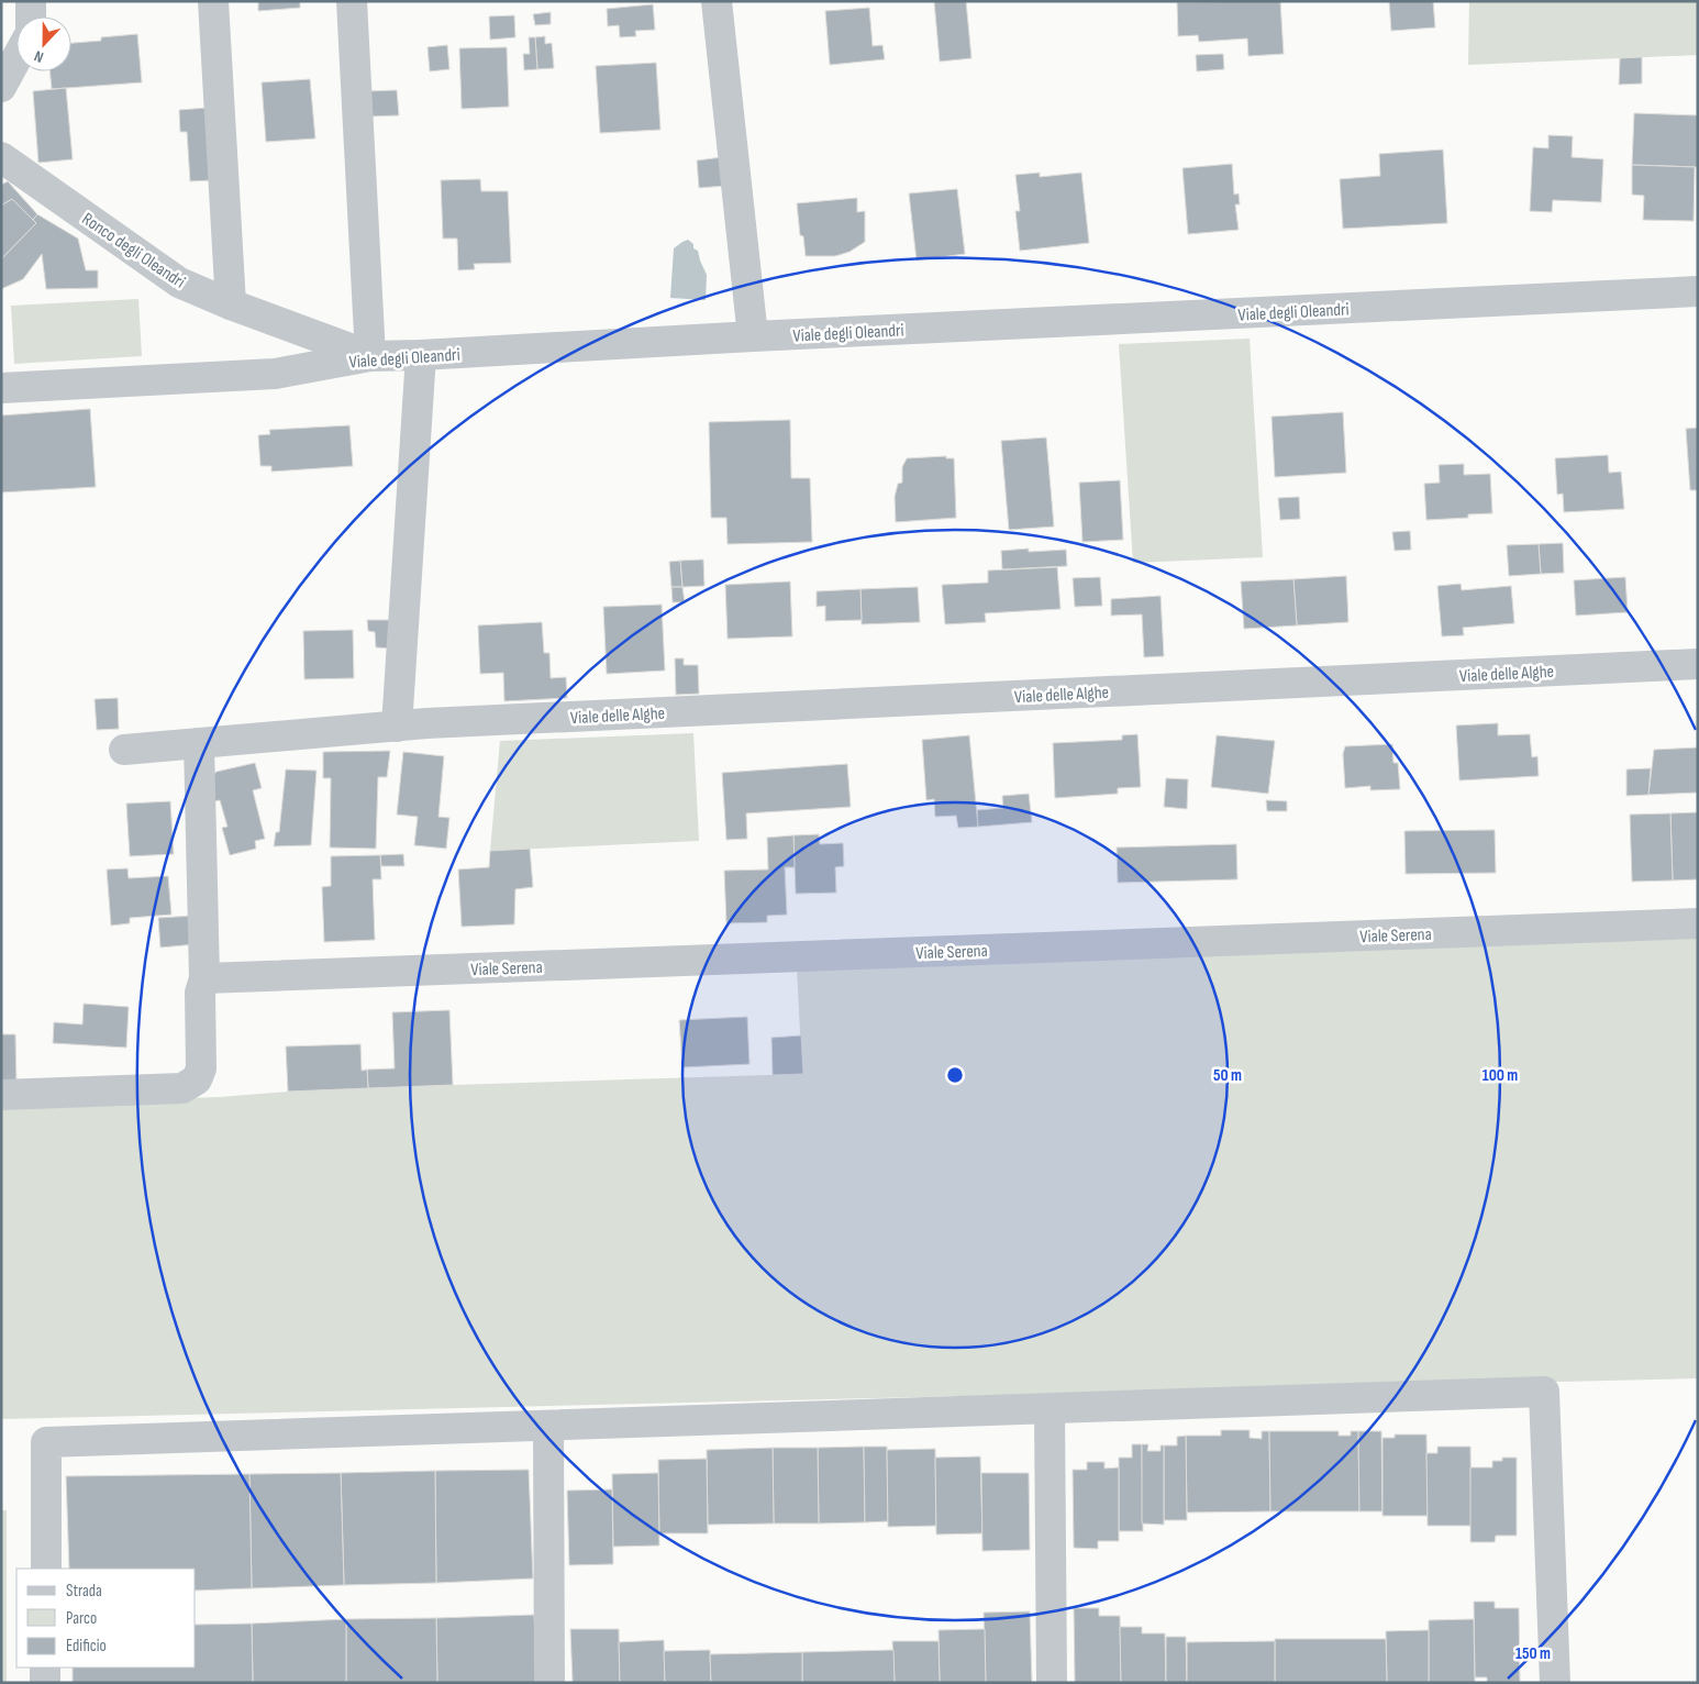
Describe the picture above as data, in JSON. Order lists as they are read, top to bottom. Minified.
{"streets":{"street":["Ronco degli Oleandri","Viale degli Oleandri","Viale delle Alghe","Viale Serena"]},"crossings":[["Ronco degli Oleandri","Viale degli Oleandri"]],"legend":["Strada","Parco","Edificio"],"north":"bottom","rings":["50 m","100 m","150 m"]}
